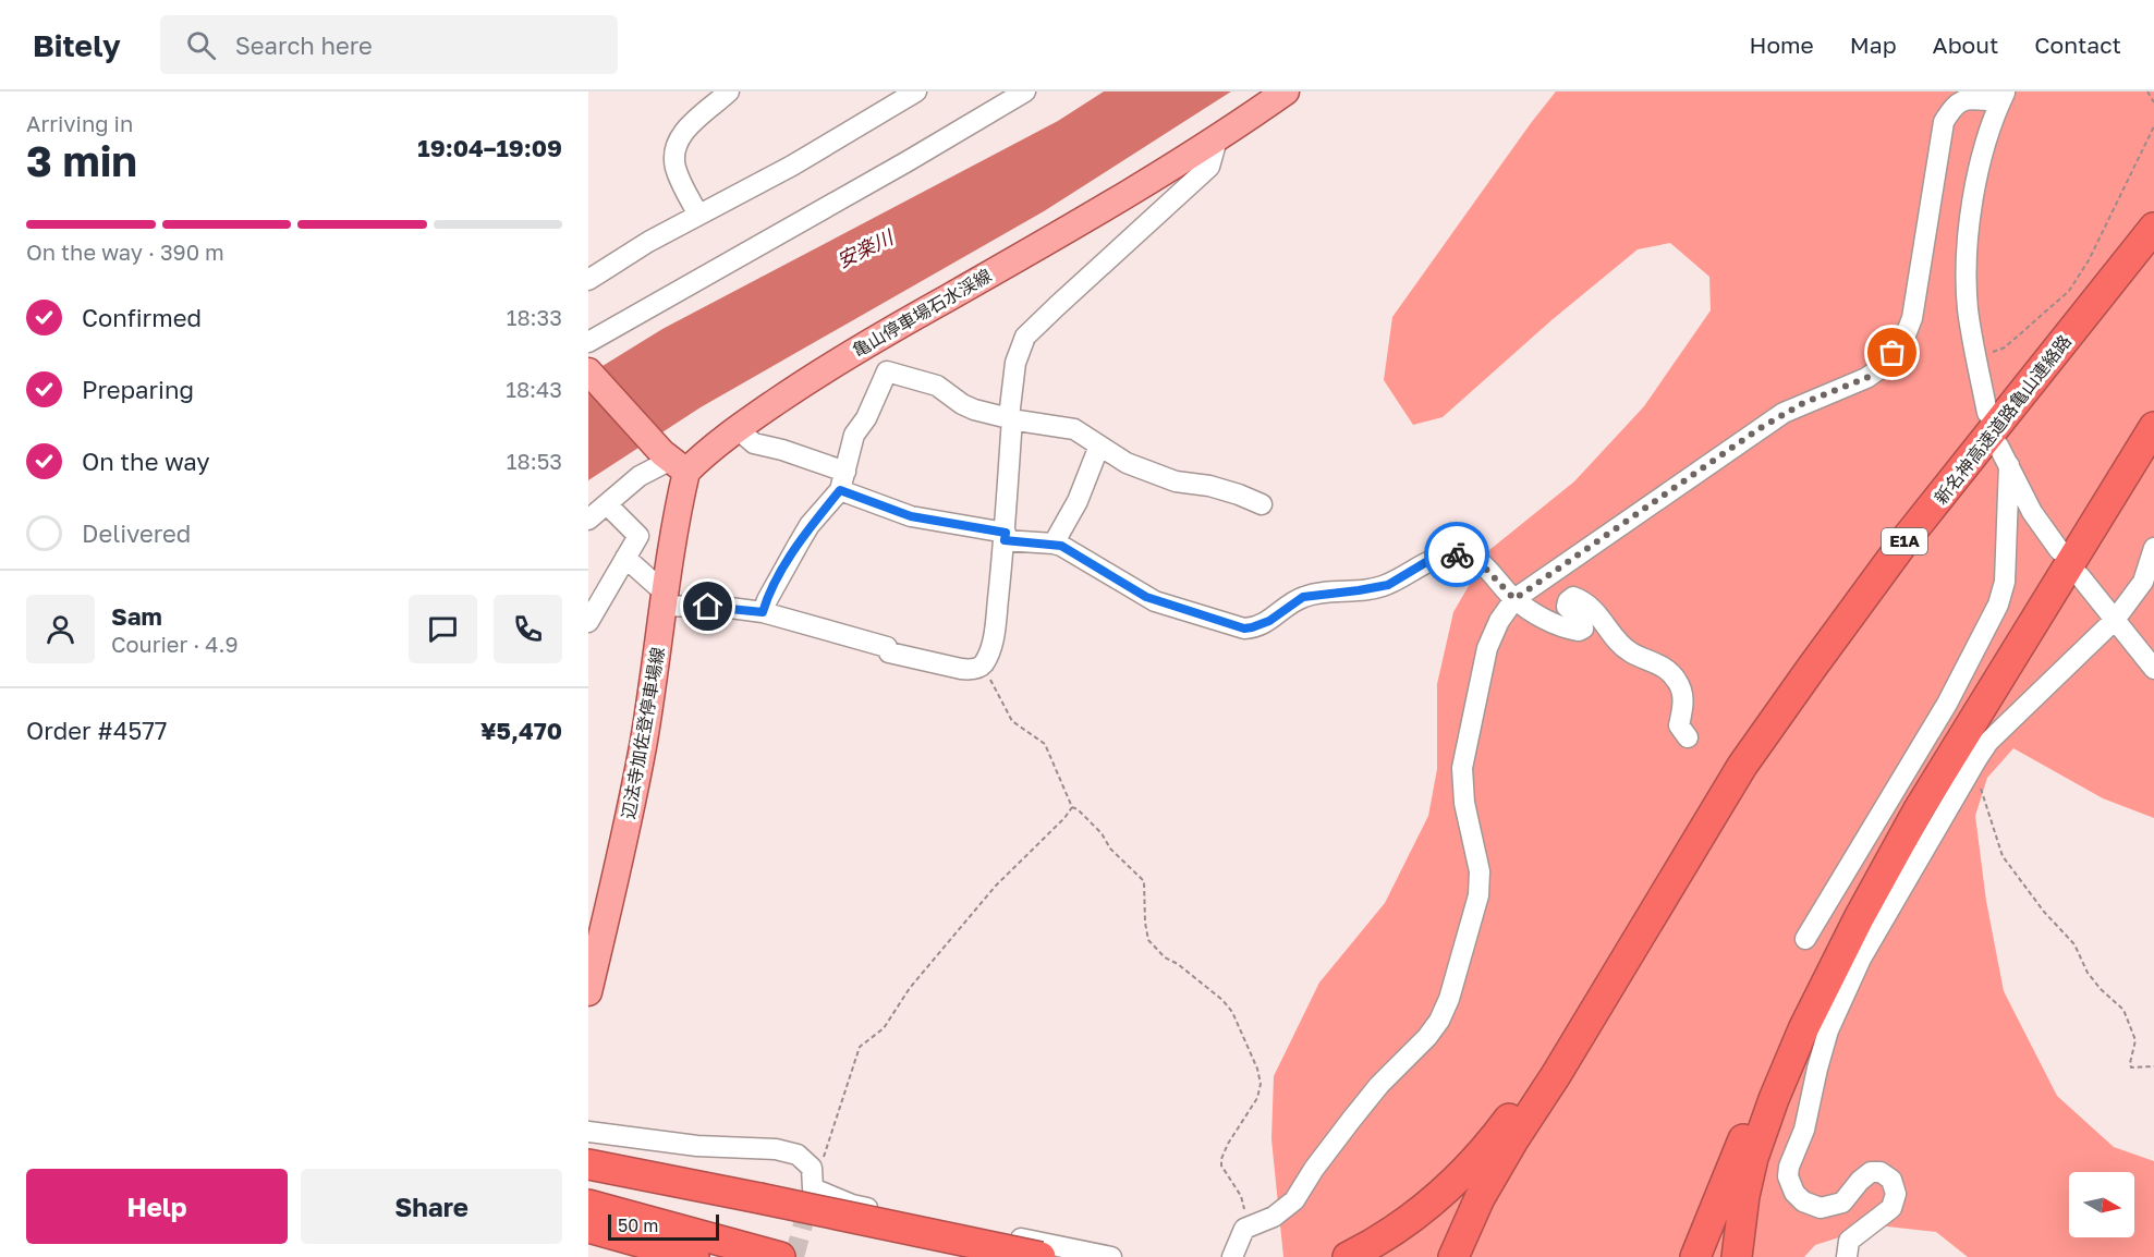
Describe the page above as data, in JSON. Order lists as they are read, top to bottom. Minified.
{"streets":{"highway":["新名神高速道路亀山連絡路","E1A"],"main road":["亀山停車場石水渓線","辺法寺加佐登停車場線"]},"crossings":[["亀山停車場石水渓線","辺法寺加佐登停車場線"]],"water":["安楽川"],"scale_bar":"50 m","north":"right","page":{"header":"Bitely","search":"Search here","nav":["Home","Map","About","Contact"],"heading":["3 min","Arriving in","19:04–19:09"],"panel":["Sam","Courier · 4.9","Order #4577","¥5,470"],"bar":"On the way · 390 m","list":[["Confirmed","18:33"],["Preparing","18:43"],["On the way","18:53"],"Delivered"],"buttons":["Help","Share"],"scale":"50 m"}}
